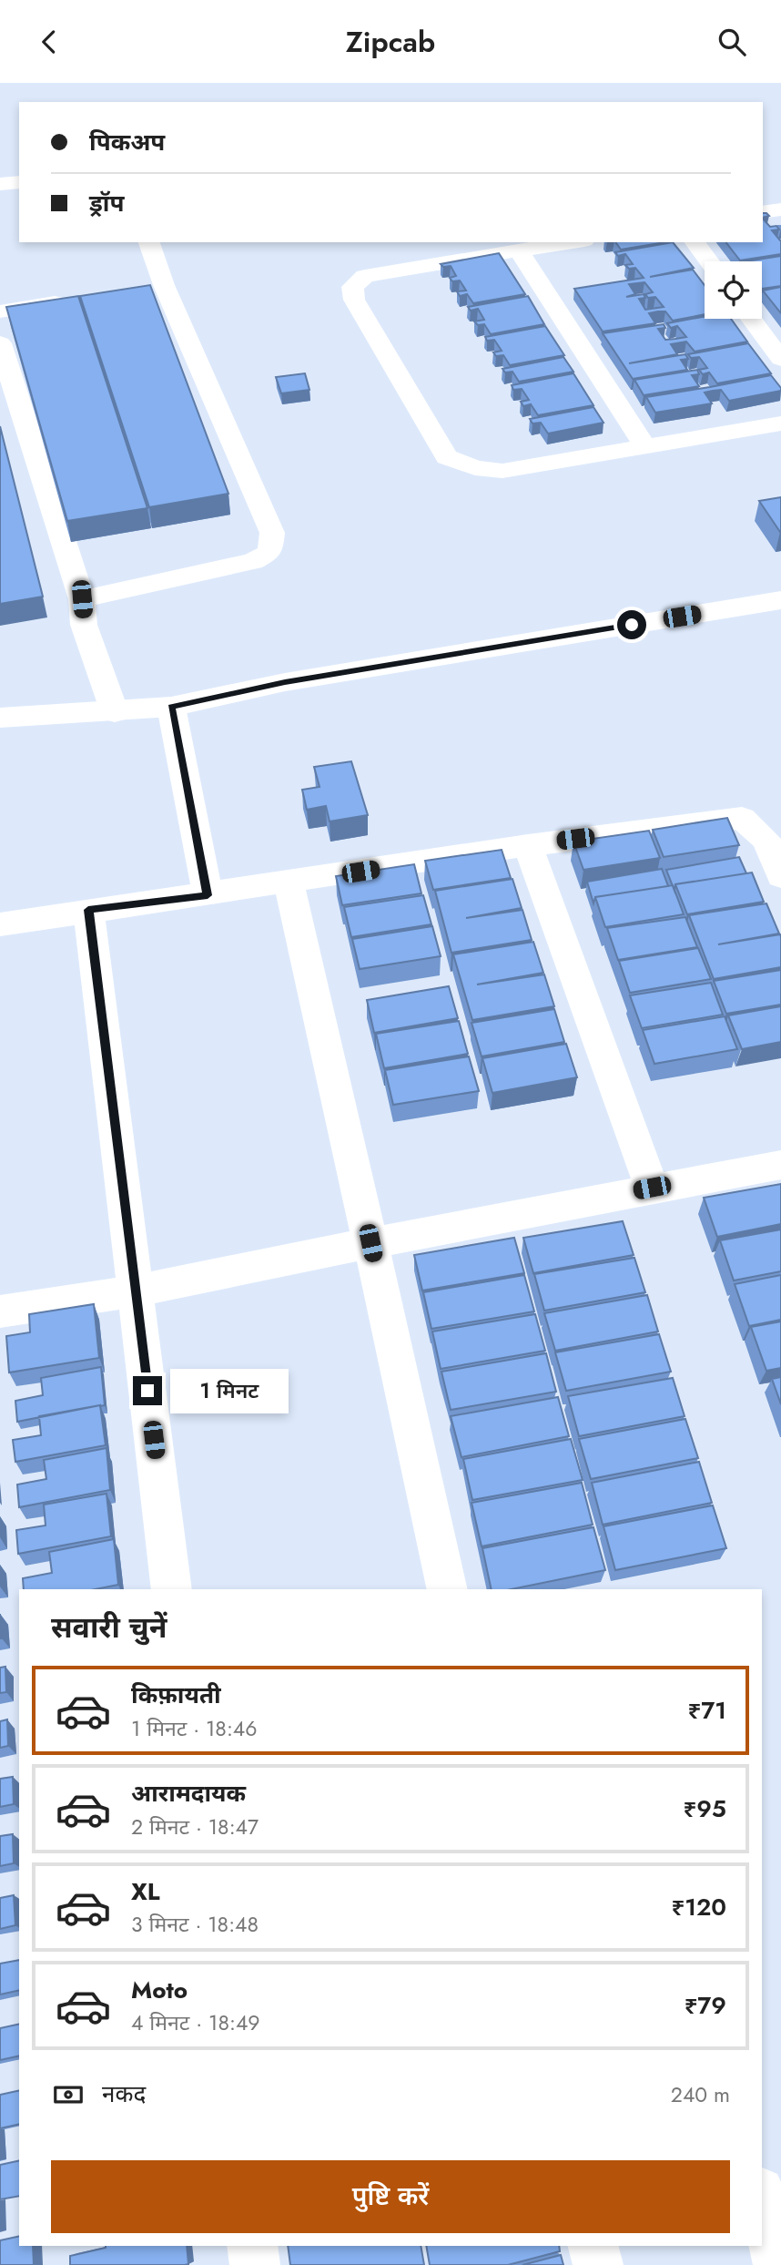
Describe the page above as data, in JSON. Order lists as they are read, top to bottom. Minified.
{"page":{"header":"Zipcab","banner":["पिकअप","ड्रॉप"],"bubble":"1 मिनट","heading":"सवारी चुनें","list":[{"name":"किफ़ायती","note":"1 मिनट · 18:46","value":"₹71"},{"name":"आरामदायक","note":"2 मिनट · 18:47","value":"₹95"},{"name":"XL","note":"3 मिनट · 18:48","value":"₹120"},{"name":"Moto","note":"4 मिनट · 18:49","value":"₹79"}],"pay":["नकद","240 m"],"buttons":"पुष्टि करें"}}
